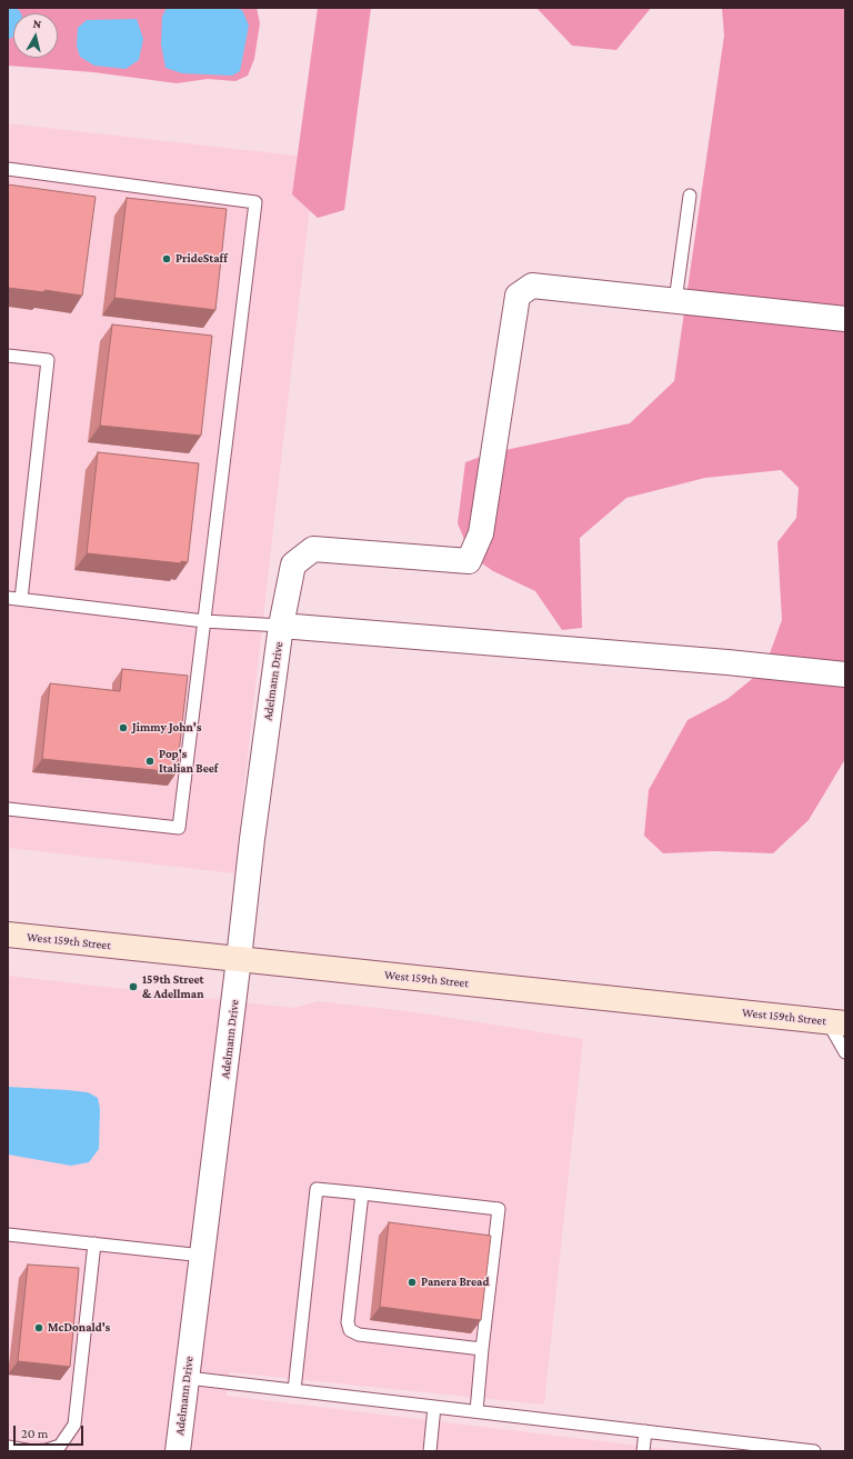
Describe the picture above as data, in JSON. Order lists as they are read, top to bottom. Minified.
{"streets":{"main road":["West 159th Street"],"street":["Adelmann Drive"]},"crossings":[["Adelmann Drive","West 159th Street"]],"places":["PrideStaff","Jimmy John's","Pop's Italian Beef","159th Street & Adellman","Panera Bread","McDonald's"],"scale_bar":"20 m","north":"top"}
